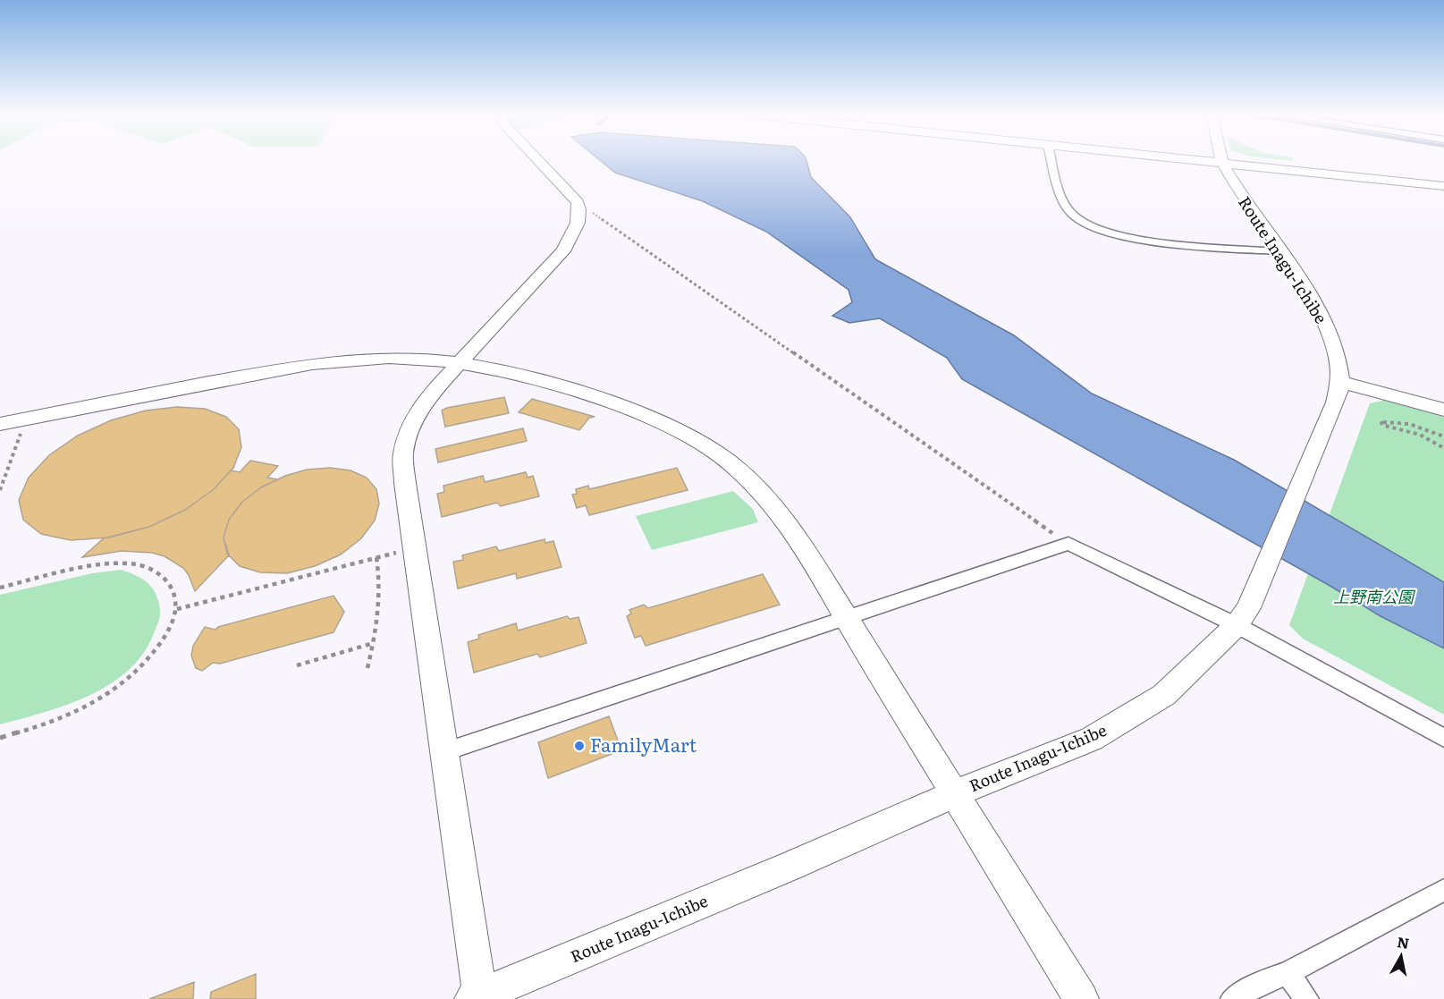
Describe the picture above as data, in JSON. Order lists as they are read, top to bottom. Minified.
{"streets":{"street":["Route Inagu-Ichibe"]},"parks":["上野南公園"],"places":["FamilyMart"],"north":"top"}
